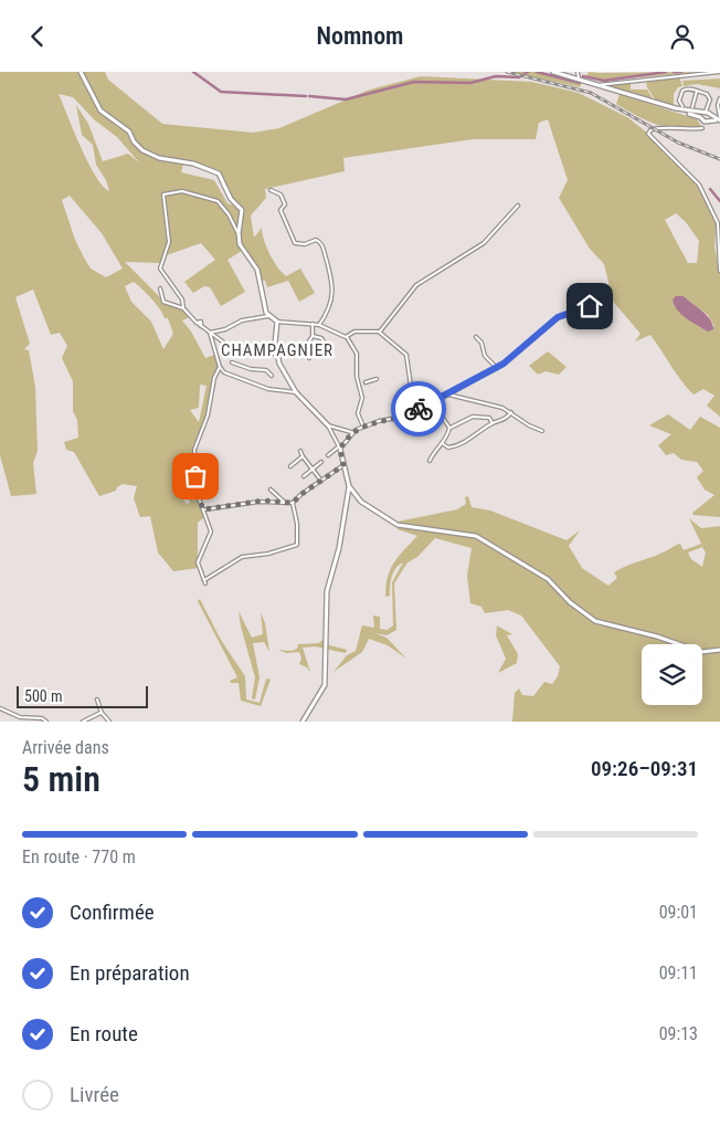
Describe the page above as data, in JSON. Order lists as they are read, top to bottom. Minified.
{"districts":["CHAMPAGNIER"],"scale_bar":"500 m","page":{"header":"Nomnom","scale":"500 m","heading":["5 min","Arrivée dans","09:26–09:31"],"bar":"En route · 770 m","list":[["Confirmée","09:01"],["En préparation","09:11"],["En route","09:13"],"Livrée"]}}
